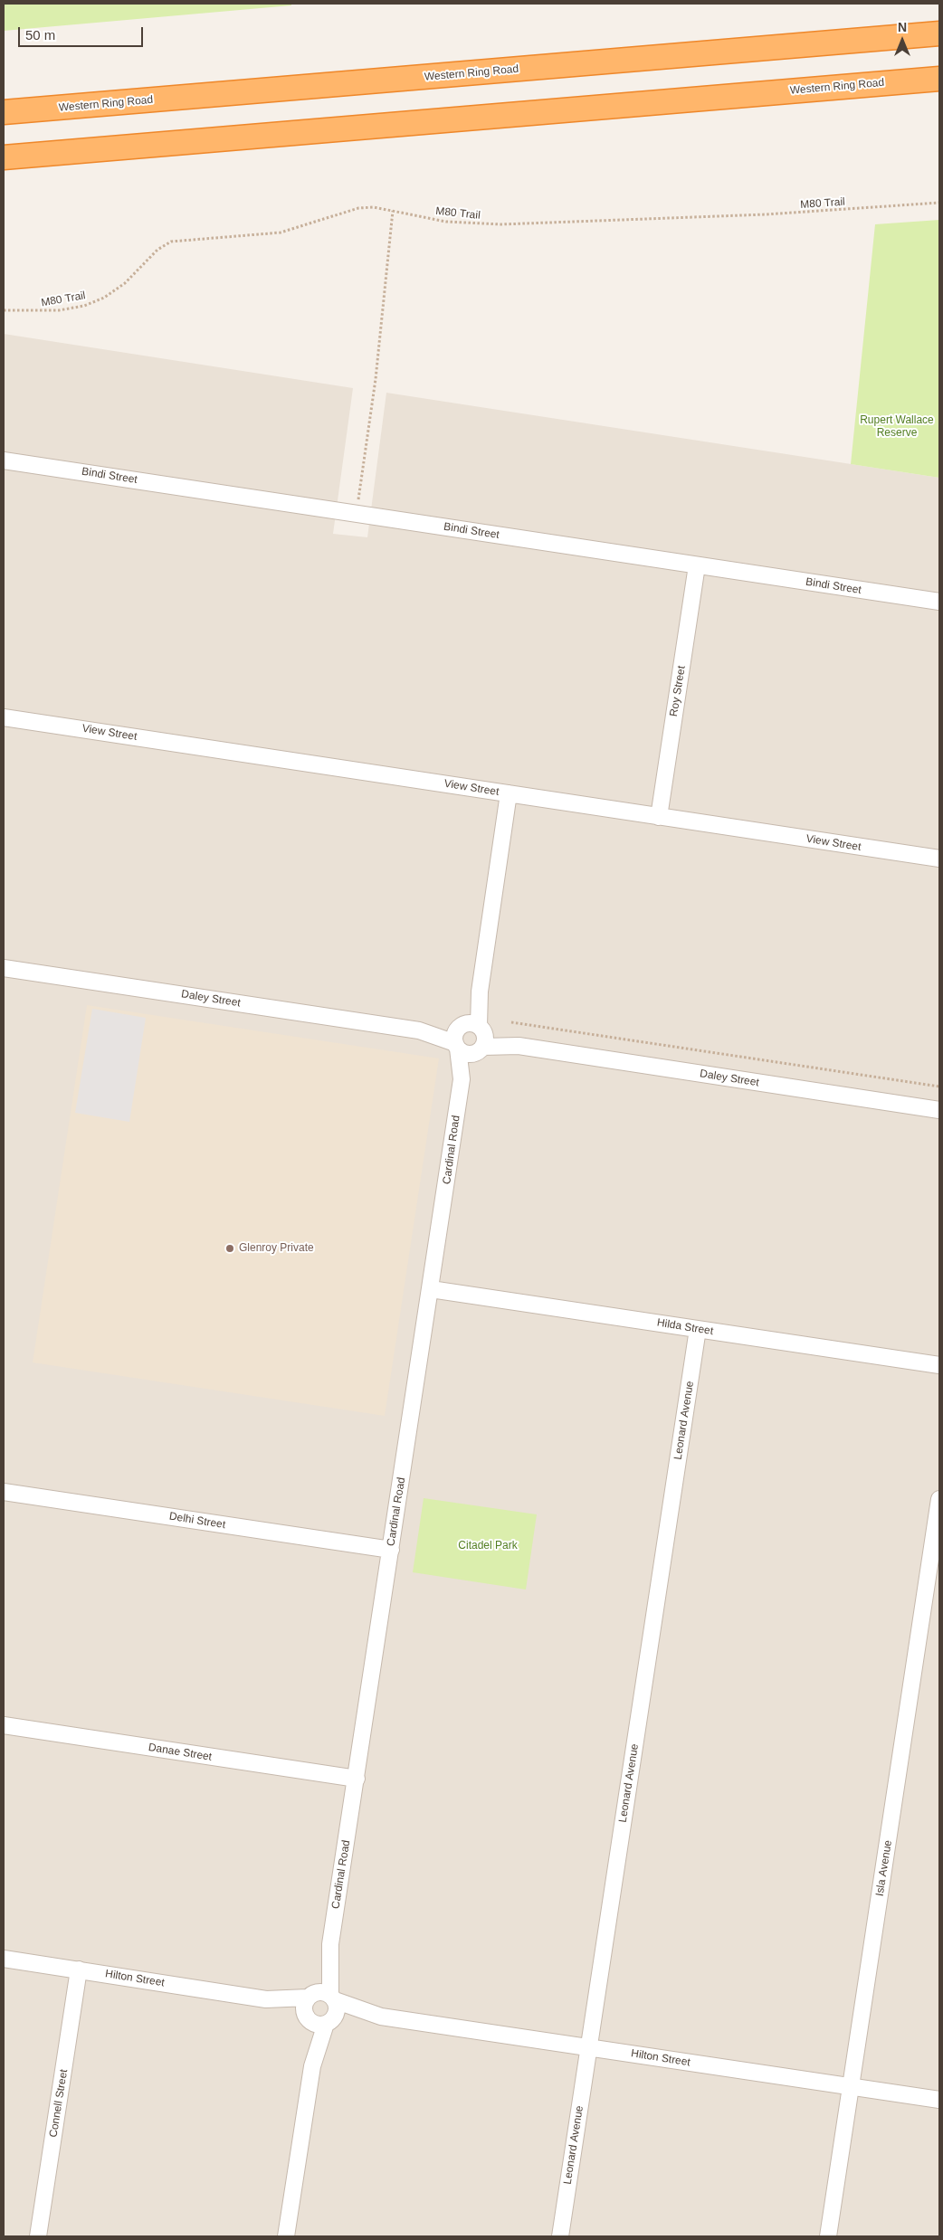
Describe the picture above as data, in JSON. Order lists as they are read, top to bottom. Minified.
{"streets":{"highway":["Western Ring Road"],"street":["Bindi Street","Roy Street","View Street","Daley Street","Cardinal Road","Hilda Street","Leonard Avenue","Delhi Street","Danae Street","Isla Avenue","Hilton Street","Connell Street"],"path":["M80 Trail"]},"crossings":[["Bindi Street","Roy Street"],["Roy Street","View Street"],["View Street","Cardinal Road"],["Daley Street","Cardinal Road"],["Cardinal Road","Hilda Street"],["Cardinal Road","Delhi Street"],["Cardinal Road","Danae Street"],["Cardinal Road","Hilton Street"],["Hilda Street","Leonard Avenue"],["Leonard Avenue","Hilton Street"],["Isla Avenue","Hilton Street"],["Hilton Street","Connell Street"]],"parks":["Rupert Wallace Reserve","Citadel Park"],"places":["Glenroy Private"],"scale_bar":"50 m","north":"top"}
